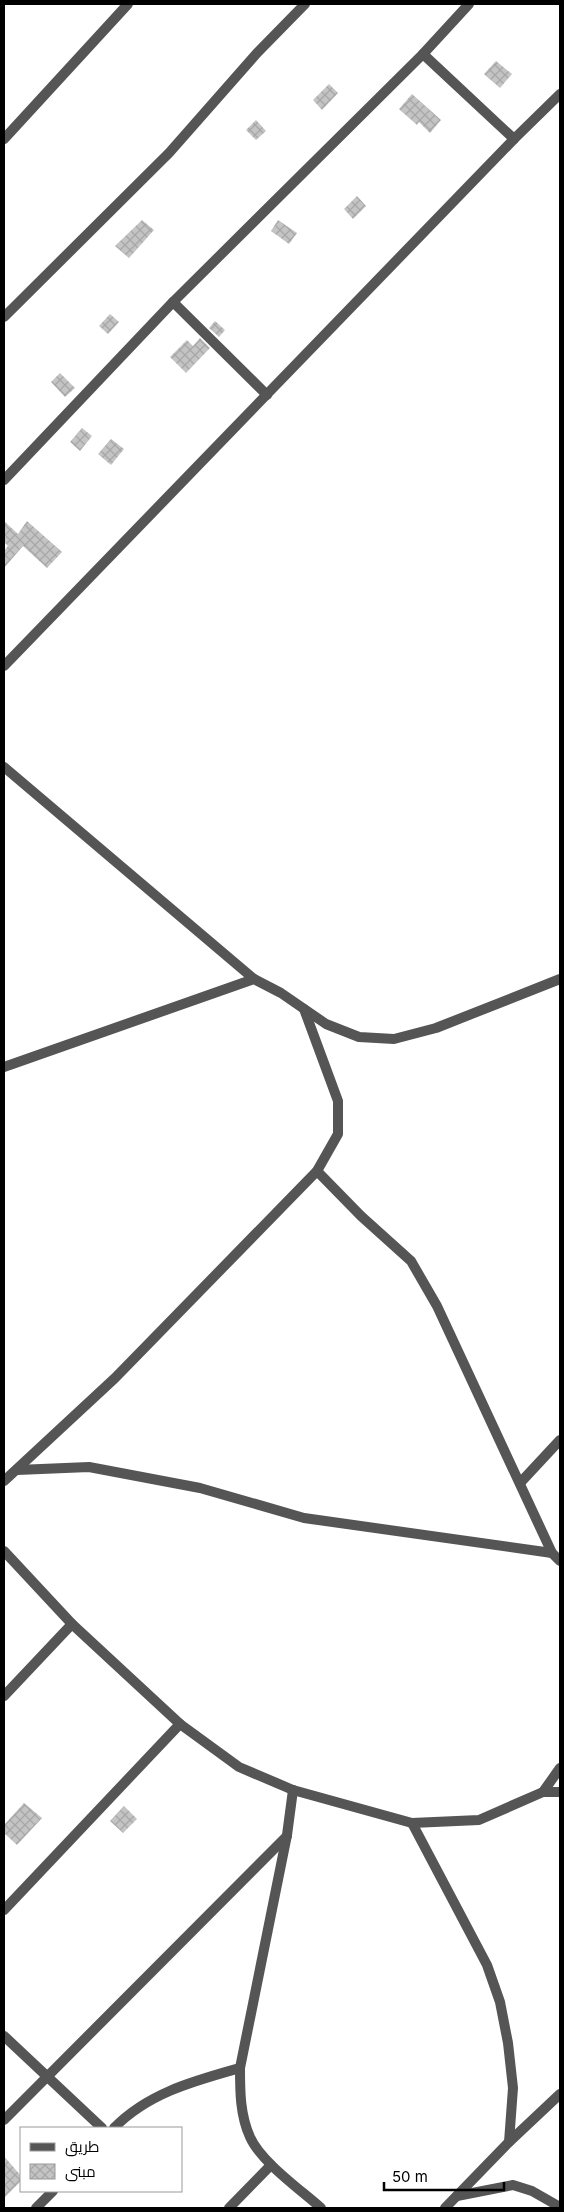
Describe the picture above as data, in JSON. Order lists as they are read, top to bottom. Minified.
{"legend":["طريق","مبنى"],"scale_bar":"50 m"}
